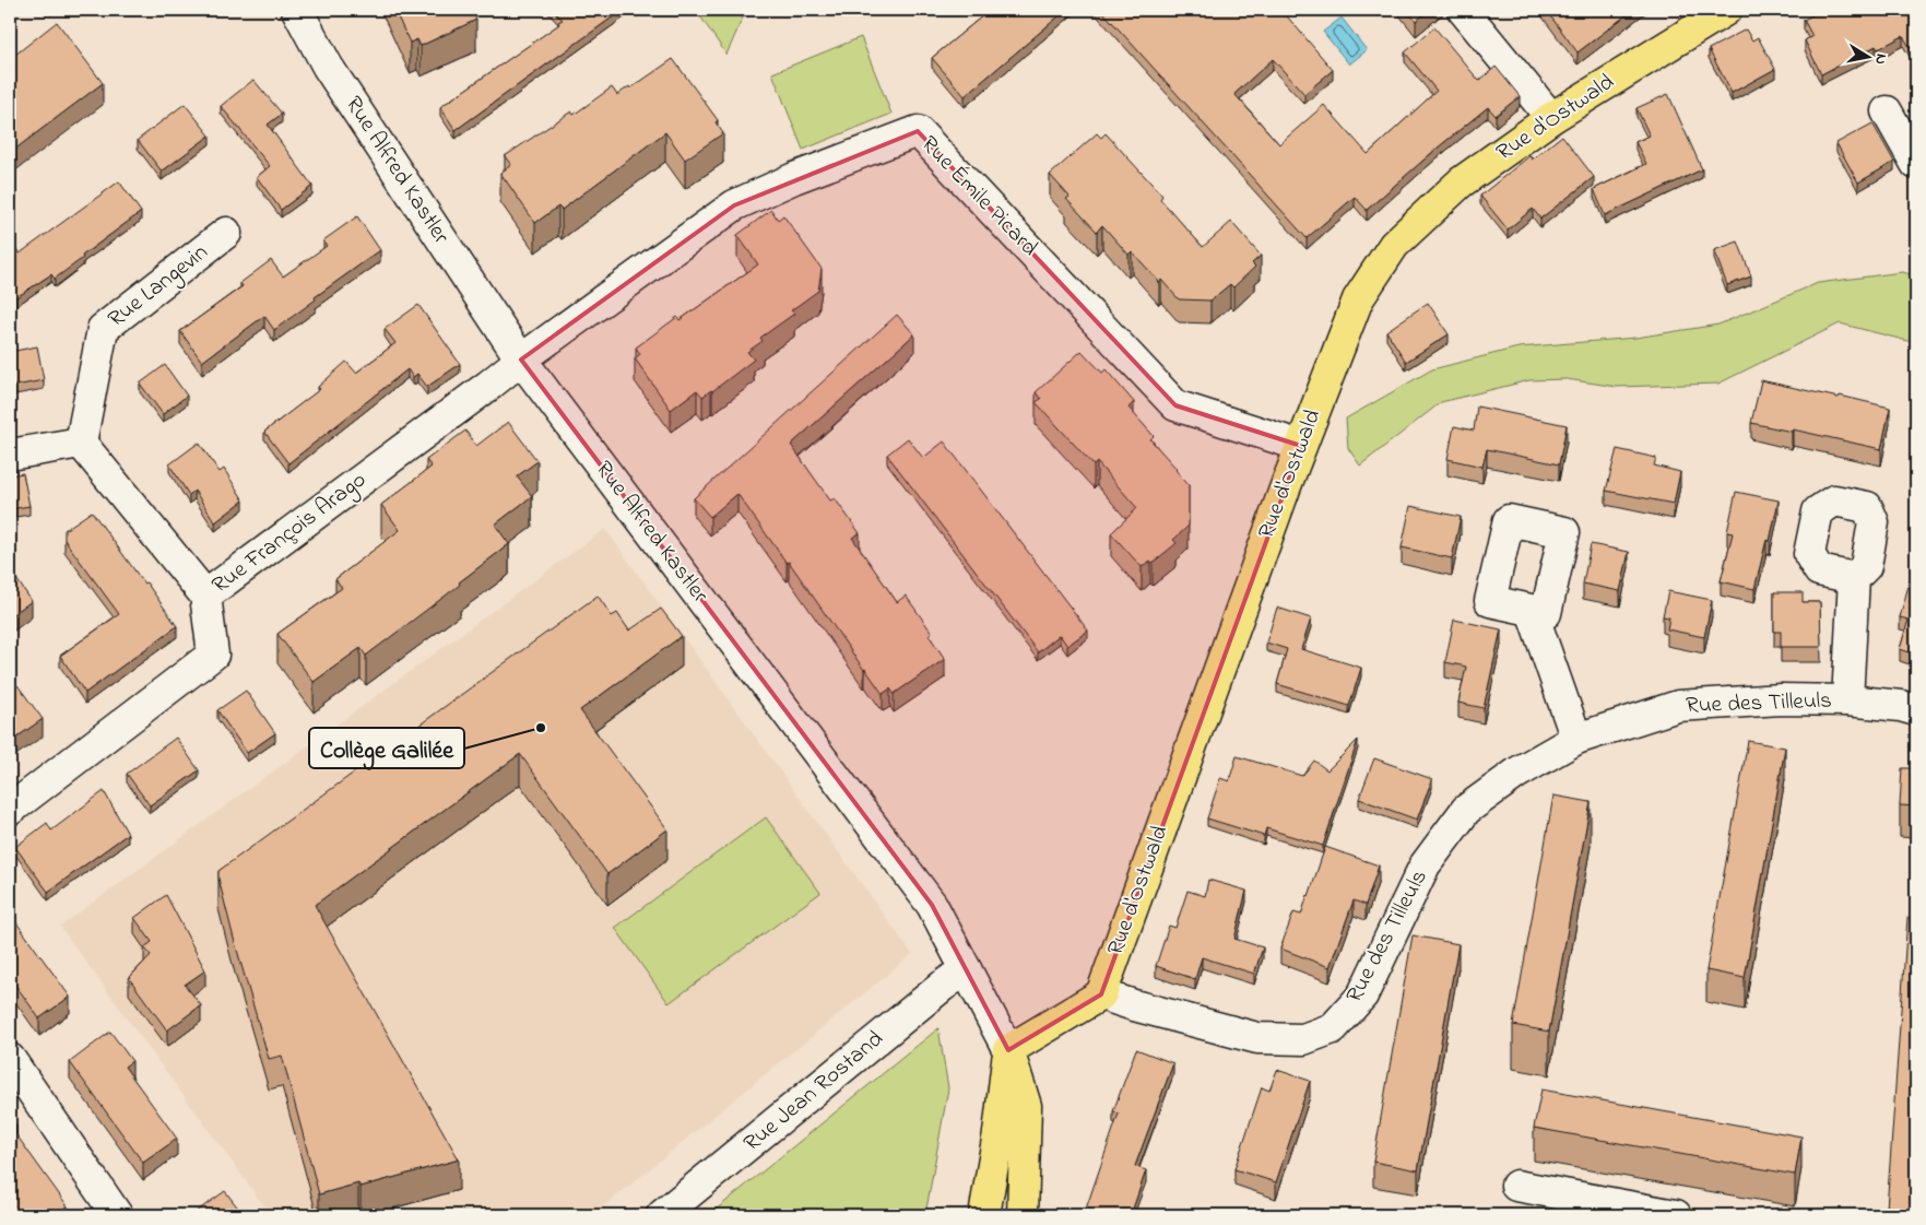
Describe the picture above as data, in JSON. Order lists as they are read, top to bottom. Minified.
{"streets":{"main road":["Rue d'Ostwald"],"street":["Rue Alfred Kastler","Rue Émile Picard","Rue Langevin","Rue François Arago","Rue des Tilleuls","Rue Jean Rostand"]},"crossings":[["Rue d'Ostwald","Rue Émile Picard"],["Rue d'Ostwald","Rue des Tilleuls"],["Rue Alfred Kastler","Rue Émile Picard"],["Rue Alfred Kastler","Rue François Arago"],["Rue Alfred Kastler","Rue Jean Rostand"],["Rue Émile Picard","Rue François Arago"]],"places":["Collège Galilée"],"north":"right"}
